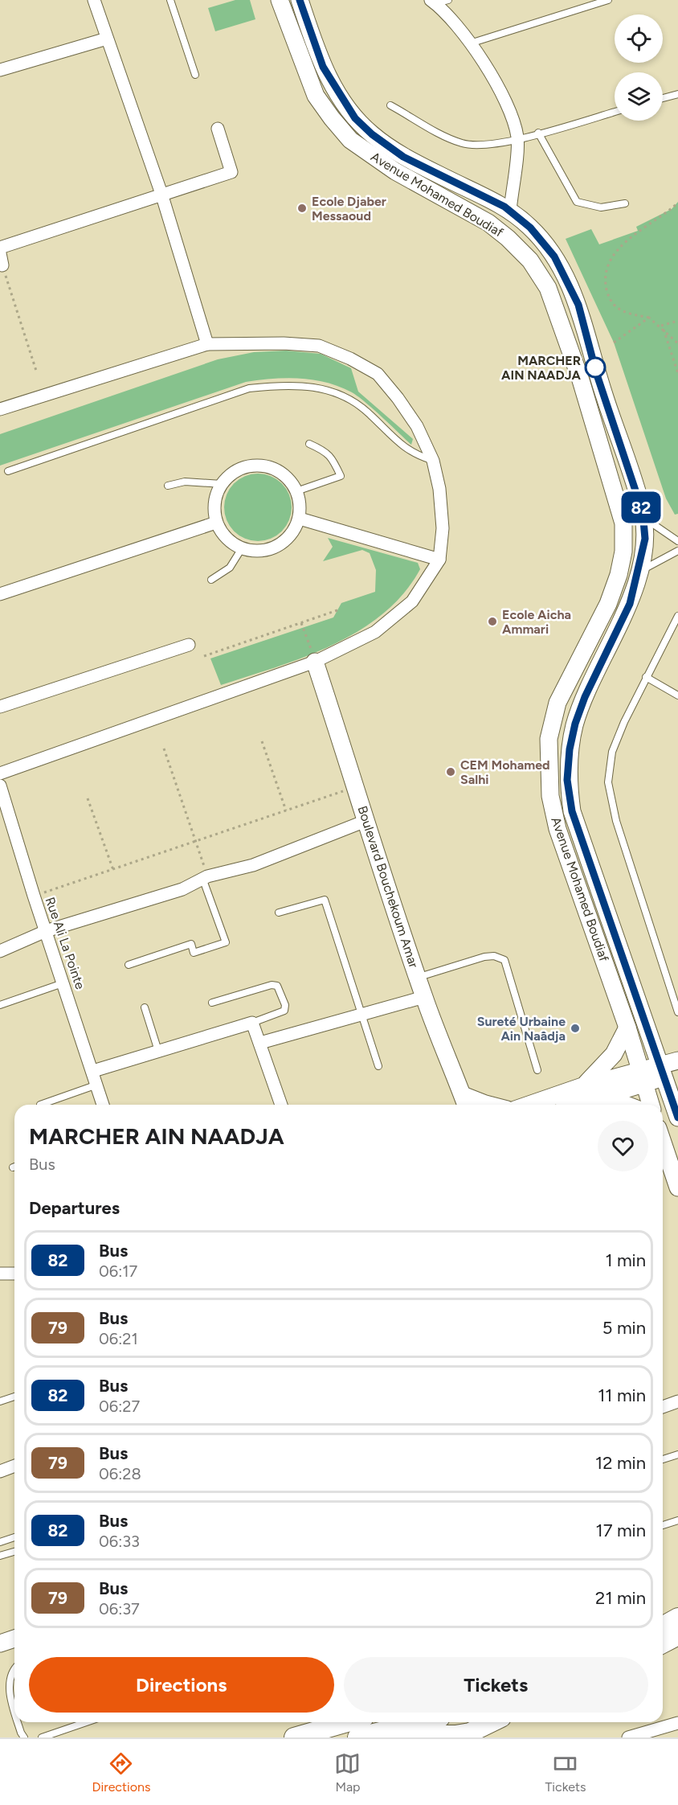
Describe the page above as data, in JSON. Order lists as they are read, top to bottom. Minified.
{"streets":{"main road":["Avenue Mohamed Boudiaf","Boulevard Bouchekoum Amar"],"street":["Rue Ali La Pointe"]},"places":["Ecole Djaber Messaoud","MARCHER AIN NAADJA","Ecole Aicha Ammari","CEM Mohamed Salhi","Sureté Urbaine Ain Naâdja"],"lines":["bus line 82"],"page":{"on_map":"82","heading":[["MARCHER AIN NAADJA","Bus"],"Departures"],"list":[{"mark":"82","name":"Bus","note":"06:17","value":"1 min"},{"mark":"79","name":"Bus","note":"06:21","value":"5 min"},{"mark":"82","name":"Bus","note":"06:27","value":"11 min"},{"mark":"79","name":"Bus","note":"06:28","value":"12 min"},{"mark":"82","name":"Bus","note":"06:33","value":"17 min"},{"mark":"79","name":"Bus","note":"06:37","value":"21 min"}],"buttons":["Directions","Tickets"],"tabs":["Directions","Map","Tickets"]}}
